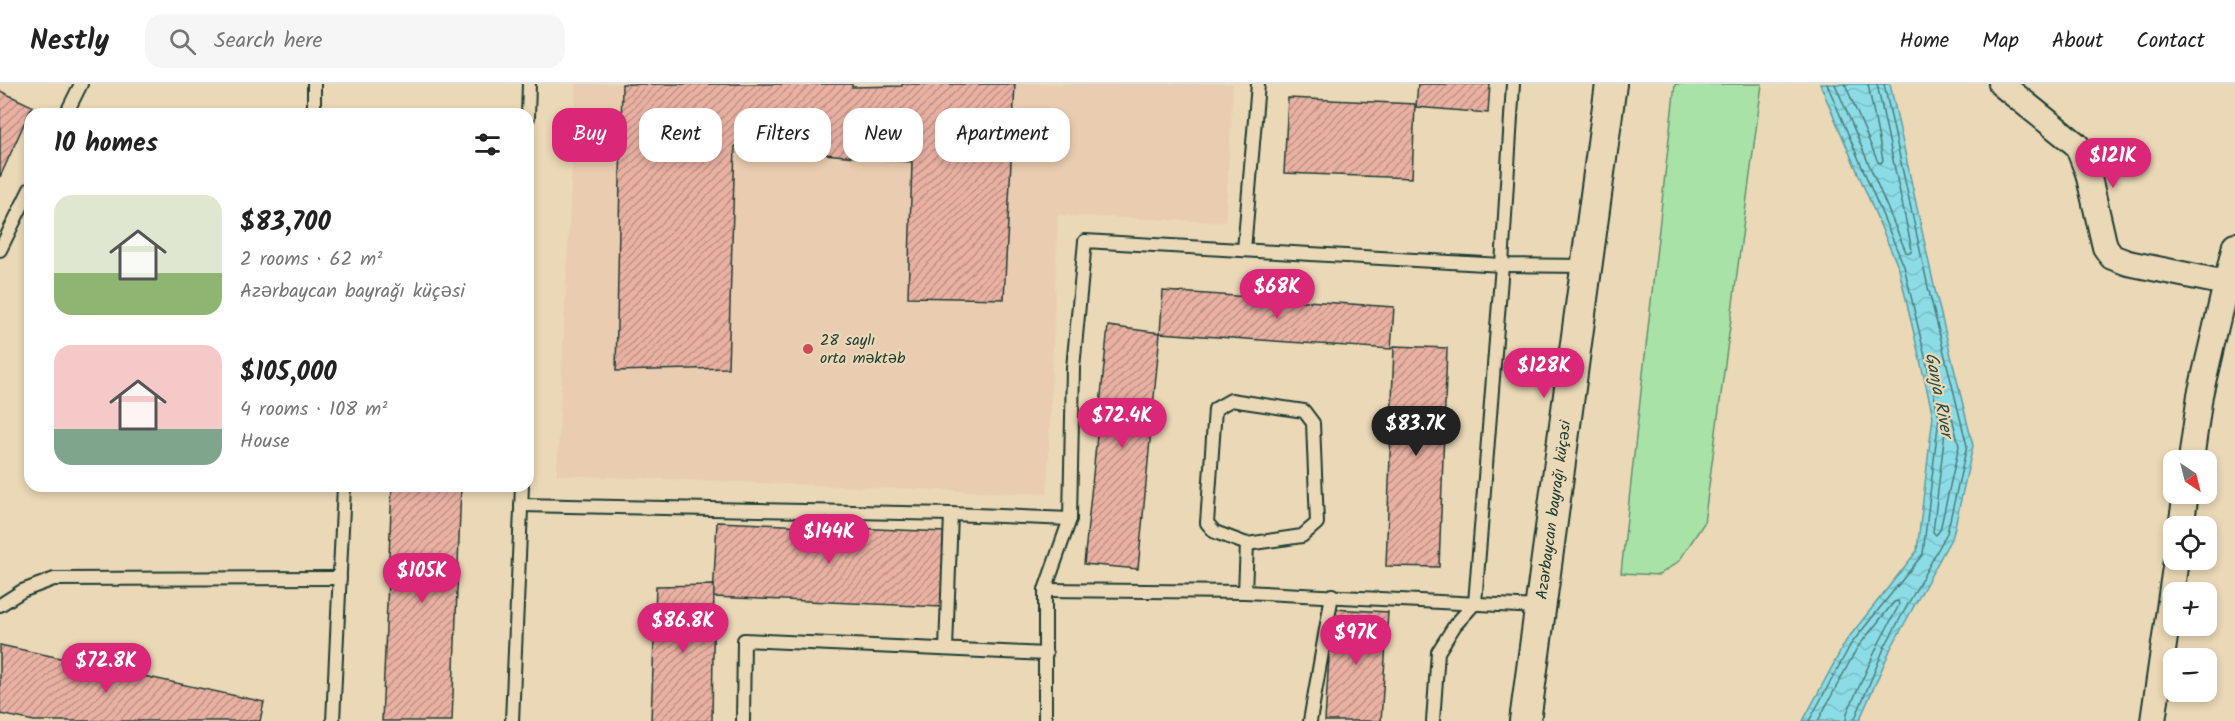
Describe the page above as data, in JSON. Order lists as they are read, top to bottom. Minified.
{"streets":{"street":["Azərbaycan bayrağı küçəsi"]},"water":["Ganja River"],"places":["28 saylı orta məktəb"],"north":"bottom right","page":{"header":"Nestly","search":"Search here","nav":["Home","Map","About","Contact"],"chip":["Buy","Rent","Filters","New","Apartment"],"heading":"10 homes","price":["$121K","$68K","$128K","$72.4K","$83.7K","$144K","$105K","$86.8K","$97K","$72.8K"],"list":[{"name":"$83,700","note":"2 rooms · 62 m² · Azərbaycan bayrağı küçəsi"},{"name":"$105,000","note":"4 rooms · 108 m² · House"}],"map_buttons":["+","−"]}}
